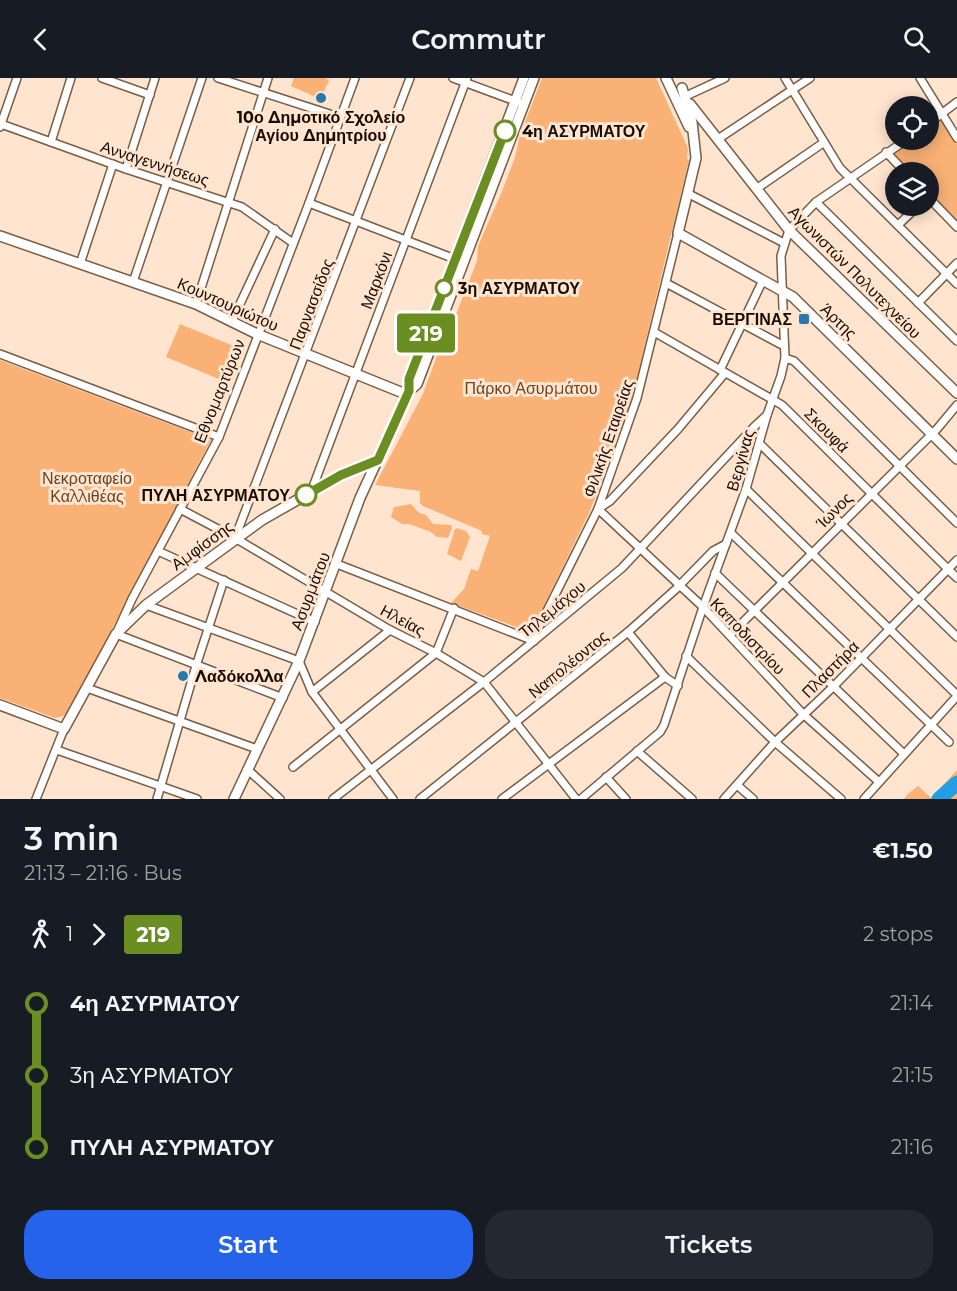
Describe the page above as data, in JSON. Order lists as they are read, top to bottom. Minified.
{"streets":{"street":["Ανναγεννήσεως","Αγωνιστών Πολυτεχνείου","Μαρκόνι","Κουντουριώτου","Παρνασσίδος","Άρτης","Εθνομαρτύρων","Σκουφά","Φιλικής Εταιρείας","Βεργίνας","Ίωνος","Αμφίσσης","Ασυρμάτου","Τηλεμάχου","Ηλείας","Καποδιστρίου","Ναπολέοντος","Πλαστήρα"]},"crossings":[["Ανναγεννήσεως","Εθνομαρτύρων"],["Αγωνιστών Πολυτεχνείου","Βεργίνας"],["Μαρκόνι","Κουντουριώτου"],["Μαρκόνι","Αμφίσσης"],["Κουντουριώτου","Παρνασσίδος"],["Κουντουριώτου","Εθνομαρτύρων"],["Κουντουριώτου","Ασυρμάτου"],["Παρνασσίδος","Αμφίσσης"],["Παρνασσίδος","Ηλείας"],["Άρτης","Φιλικής Εταιρείας"],["Άρτης","Βεργίνας"],["Άρτης","Ίωνος"],["Εθνομαρτύρων","Αμφίσσης"],["Εθνομαρτύρων","Ηλείας"],["Σκουφά","Φιλικής Εταιρείας"],["Σκουφά","Βεργίνας"],["Σκουφά","Ίωνος"],["Σκουφά","Πλαστήρα"],["Φιλικής Εταιρείας","Τηλεμάχου"],["Φιλικής Εταιρείας","Καποδιστρίου"],["Βεργίνας","Τηλεμάχου"],["Βεργίνας","Καποδιστρίου"],["Βεργίνας","Ναπολέοντος"],["Ίωνος","Καποδιστρίου"],["Αμφίσσης","Ασυρμάτου"],["Αμφίσσης","Ηλείας"],["Ασυρμάτου","Ηλείας"],["Τηλεμάχου","Ηλείας"],["Τηλεμάχου","Καποδιστρίου"],["Ηλείας","Ναπολέοντος"],["Καποδιστρίου","Ναπολέοντος"],["Καποδιστρίου","Πλαστήρα"]],"parks":["Πάρκο Ασυρμάτου","Νεκροταφείο Καλλιθέας"],"places":{"other":["10ο Δημοτικό Σχολείο Αγίου Δημητρίου","4η ΑΣΥΡΜΑΤΟΥ","3η ΑΣΥΡΜΑΤΟΥ","ΠΥΛΗ ΑΣΥΡΜΑΤΟΥ","Λαδόκολλα"],"transit":["ΒΕΡΓΙΝΑΣ"]},"lines":["bus line 219"],"page":{"header":"Commutr","on_map":"219","heading":["3 min","21:13 – 21:16 · Bus","€1.50"],"legs":["1","219","2 stops"],"list":[{"name":"4η ΑΣΥΡΜΑΤΟΥ","value":"21:14"},{"name":"3η ΑΣΥΡΜΑΤΟΥ","value":"21:15"},{"name":"ΠΥΛΗ ΑΣΥΡΜΑΤΟΥ","value":"21:16"}],"buttons":["Start","Tickets"]}}
